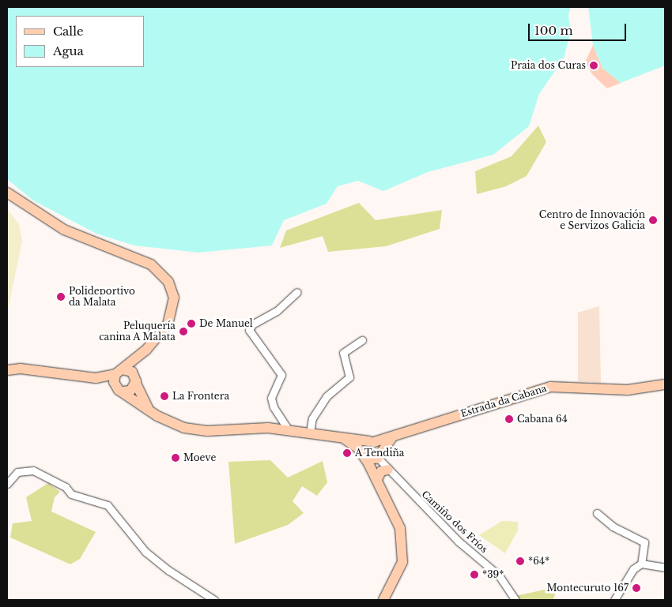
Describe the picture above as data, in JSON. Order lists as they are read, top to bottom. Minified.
{"streets":{"main road":["Estrada da Cabana"],"street":["Camiño dos Fríos"]},"places":["Praia dos Curas","Centro de Innovación e Servizos Galicia","Polideportivo da Malata","De Manuel","Peluquería canina A Malata","La Frontera","Cabana 64","A Tendiña","Moeve","*64*","*39*","Montecuruto 167"],"legend":["Calle","Agua"],"scale_bar":"100 m"}
